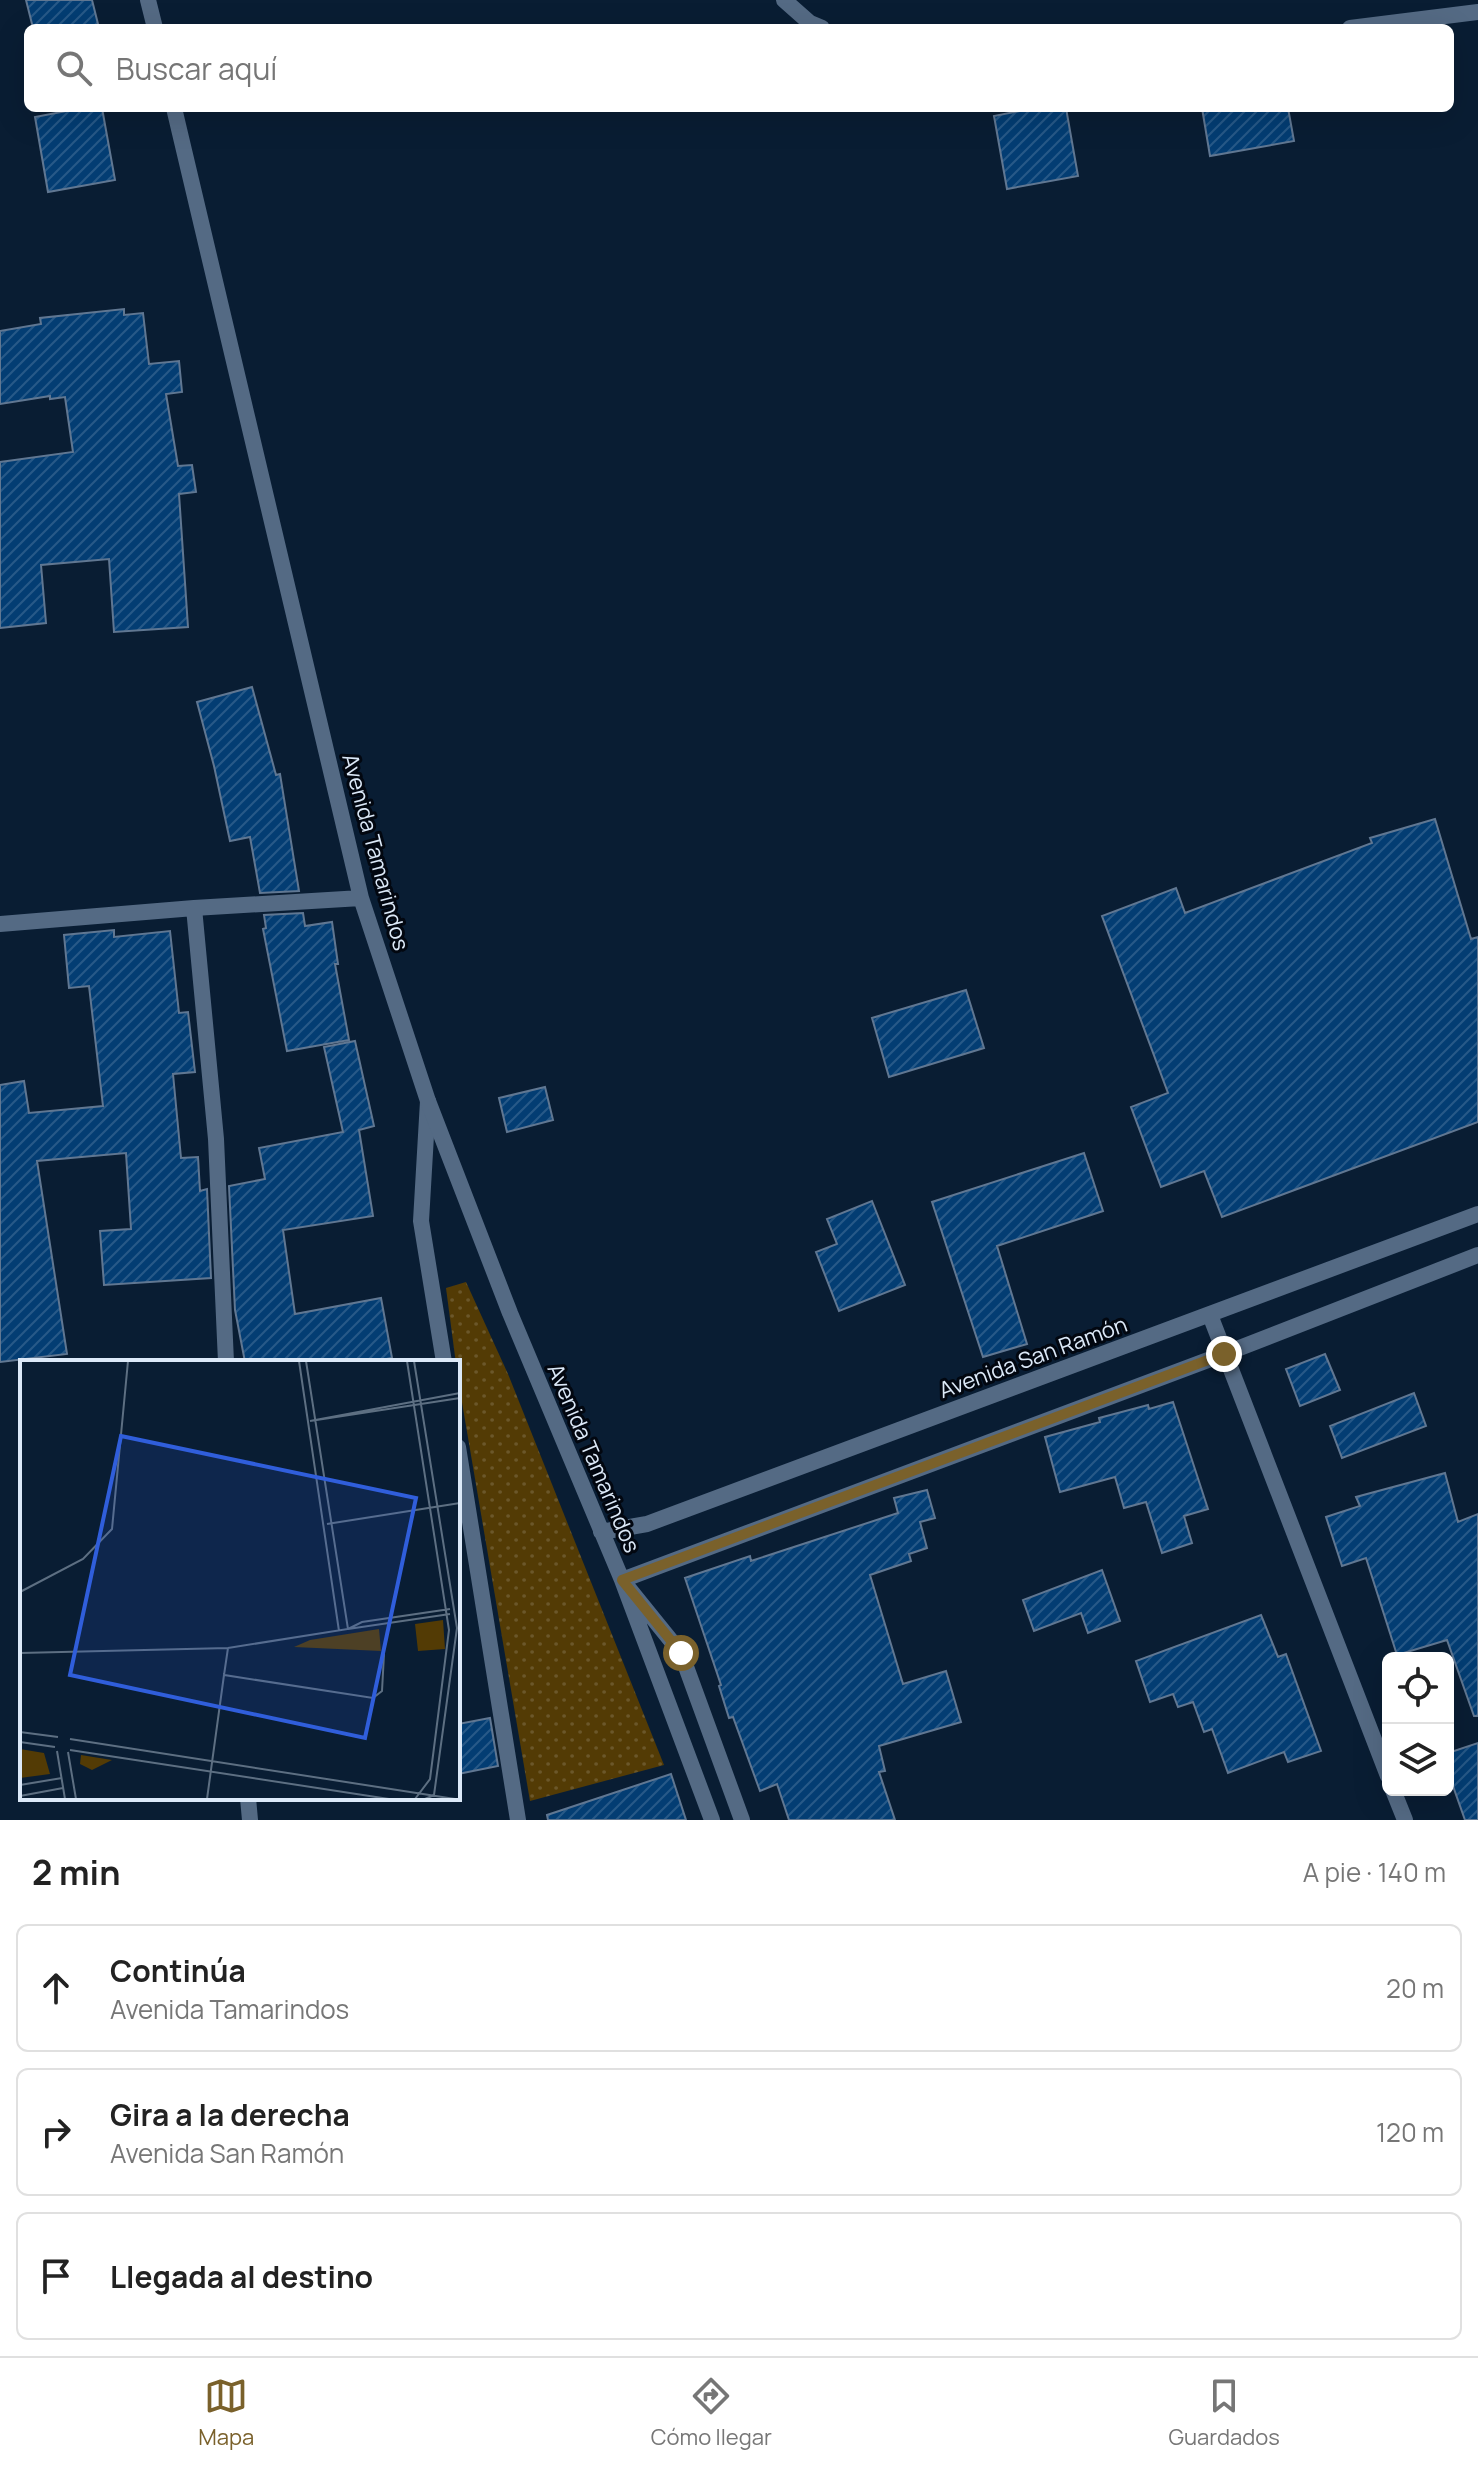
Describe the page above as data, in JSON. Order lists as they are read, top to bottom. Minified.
{"streets":{"street":["Avenida Tamarindos","Avenida San Ramón"]},"crossings":[["Avenida Tamarindos","Avenida San Ramón"]],"page":{"search":"Buscar aquí","heading":["2 min","A pie · 140 m"],"list":[["Continúa","Avenida Tamarindos","20 m"],["Gira a la derecha","Avenida San Ramón","120 m"],"Llegada al destino"],"nav":["Mapa","Cómo llegar","Guardados"]}}
